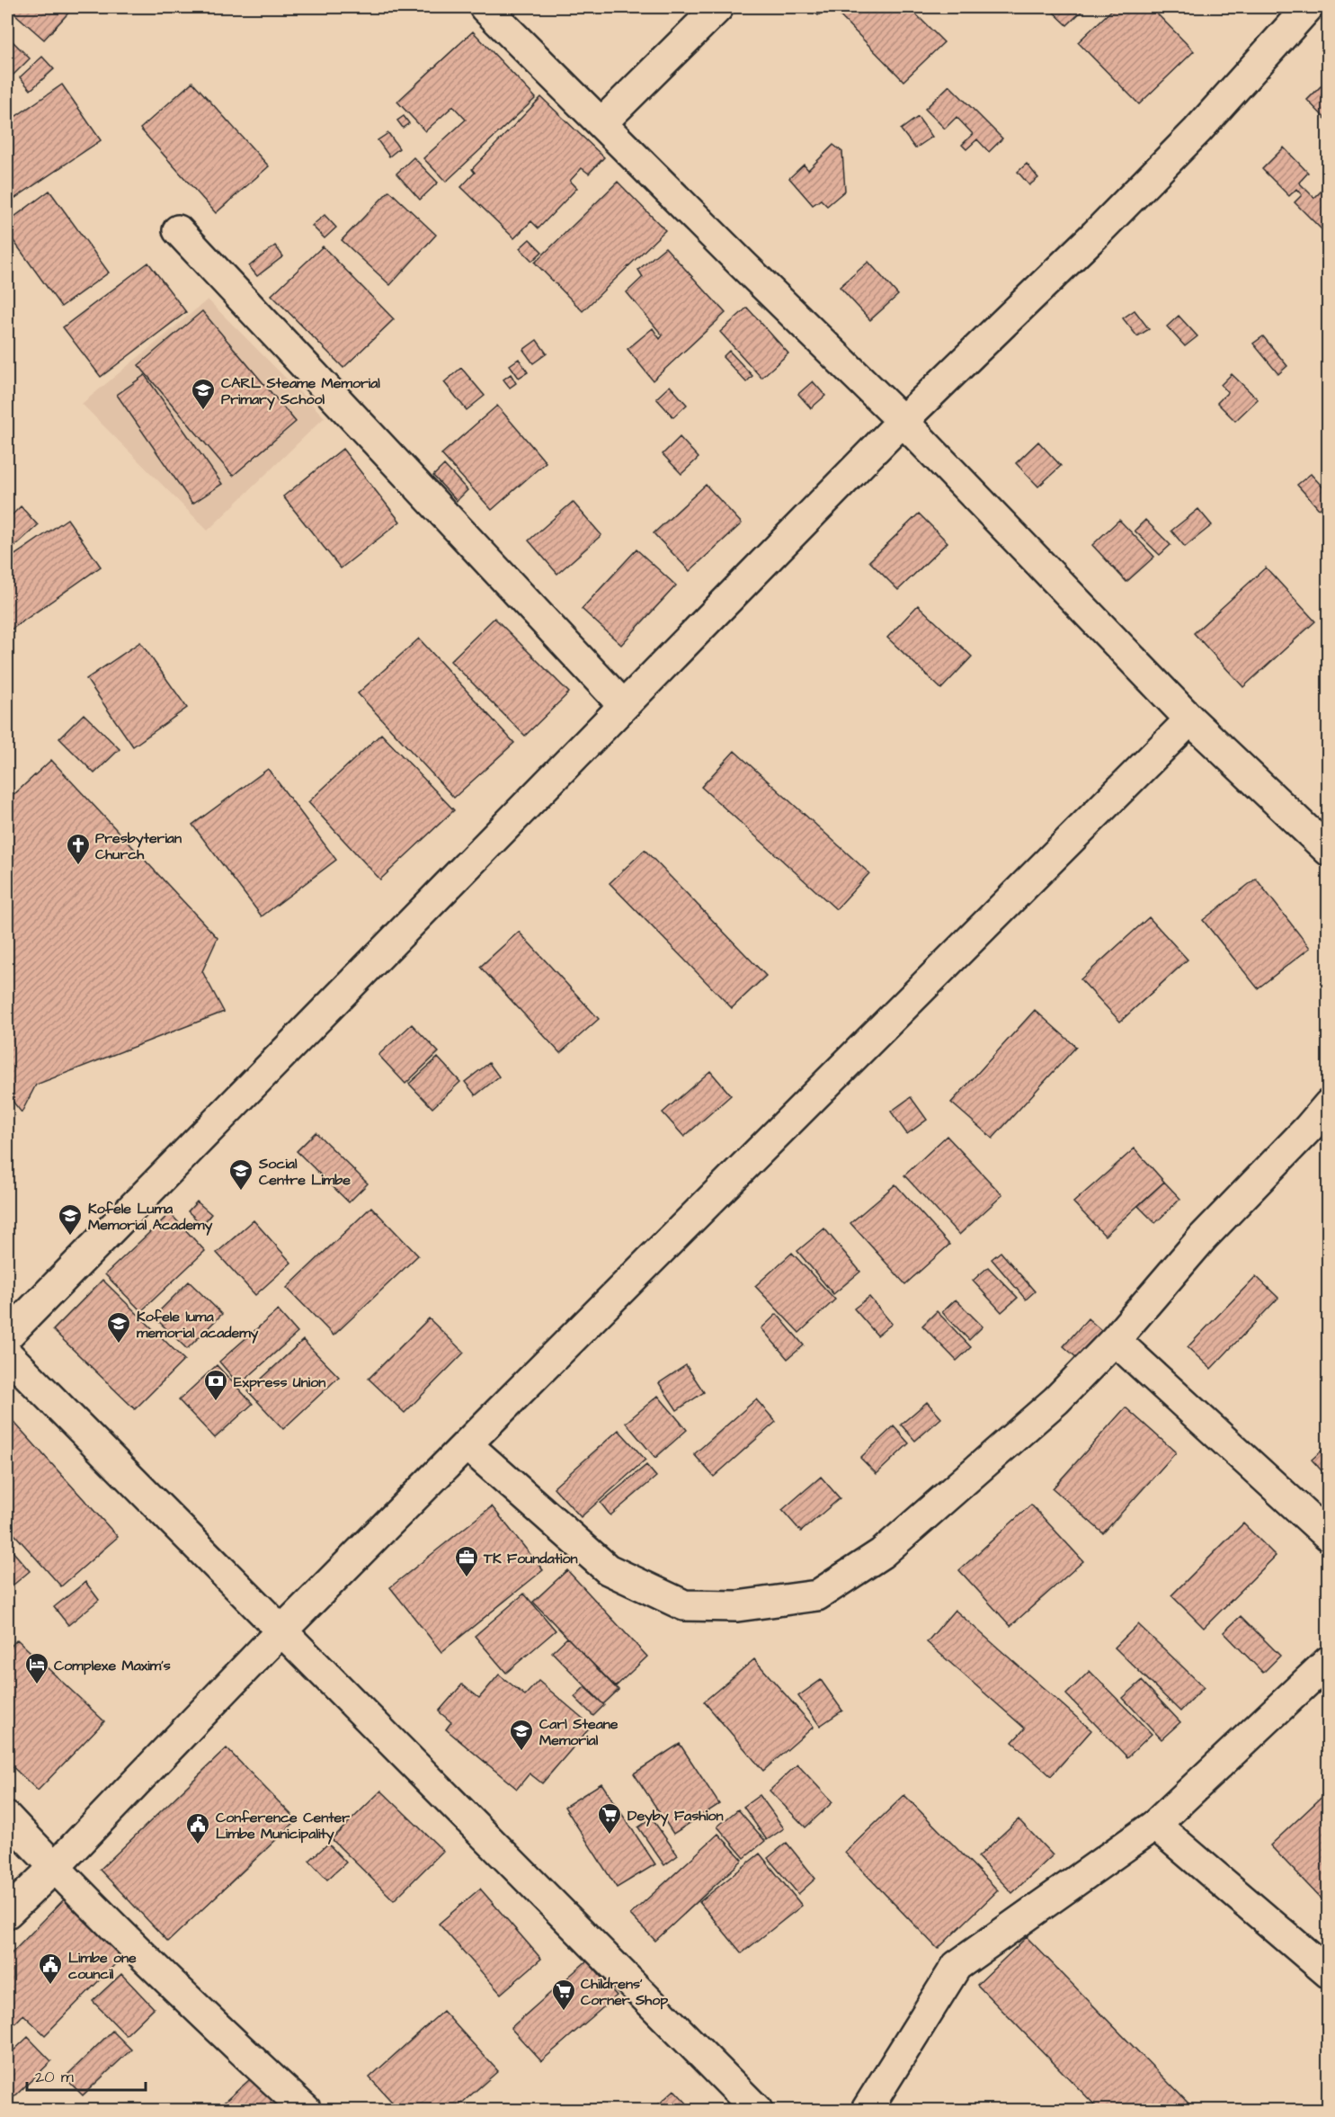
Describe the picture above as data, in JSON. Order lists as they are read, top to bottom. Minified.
{"places":{"school or university":["CARL Steame Memorial Primary School","Social Centre Limbe","Kofele Luma Memorial Academy","Kofele luma memorial academy","Carl Steane Memorial"],"church":["Presbyterian Church"],"bank":["Express Union"],"office":["TK Foundation"],"hotel":["Complexe Maxim's"],"supermarket":["Deyby Fashion","Childrens' Corner Shop"],"public building":["Conference Center Limbe Municipality","Limbe one council"]},"scale_bar":"20 m"}
